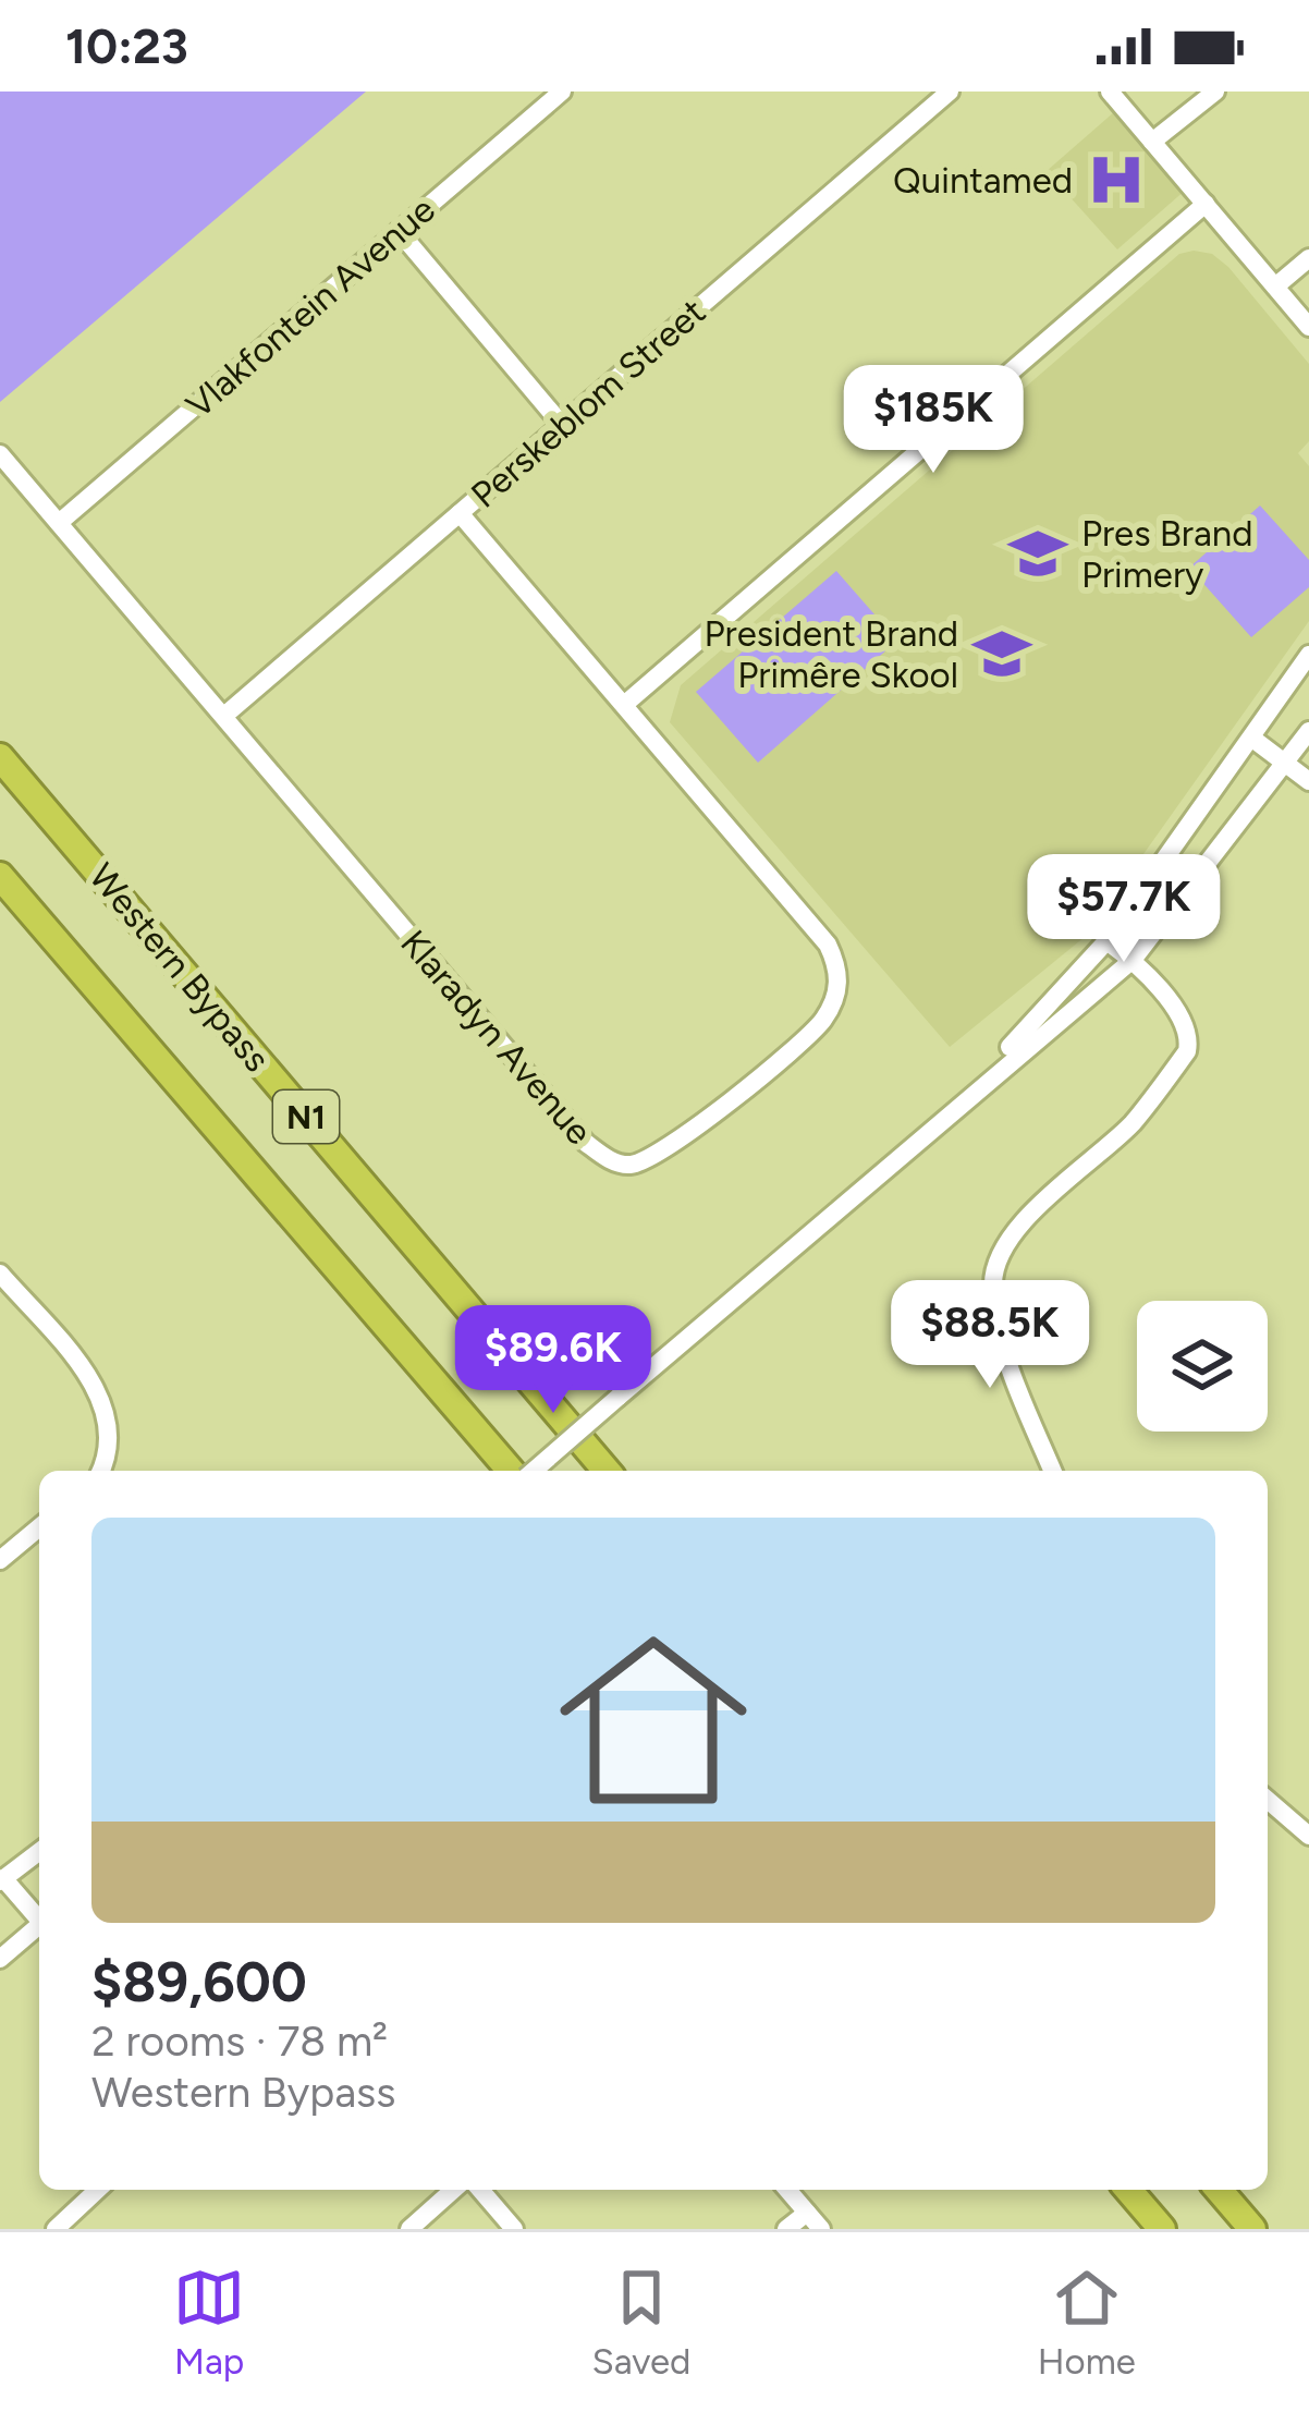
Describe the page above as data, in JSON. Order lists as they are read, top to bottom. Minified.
{"streets":{"highway":["Western Bypass","N1"],"street":["Vlakfontein Avenue","Perskeblom Street","Klaradyn Avenue"]},"crossings":[["Vlakfontein Avenue","Klaradyn Avenue"],["Perskeblom Street","Klaradyn Avenue"]],"places":{"hospital":["Quintamed"],"school or university":["Pres Brand Primery","President Brand Primêre Skool"]},"page":{"status":"10:23","price":["$185K","$57.7K","$88.5K","$89.6K"],"list":[{"name":"$89,600","note":"2 rooms · 78 m² · Western Bypass"}],"tabs":["Map","Saved","Home"]}}
